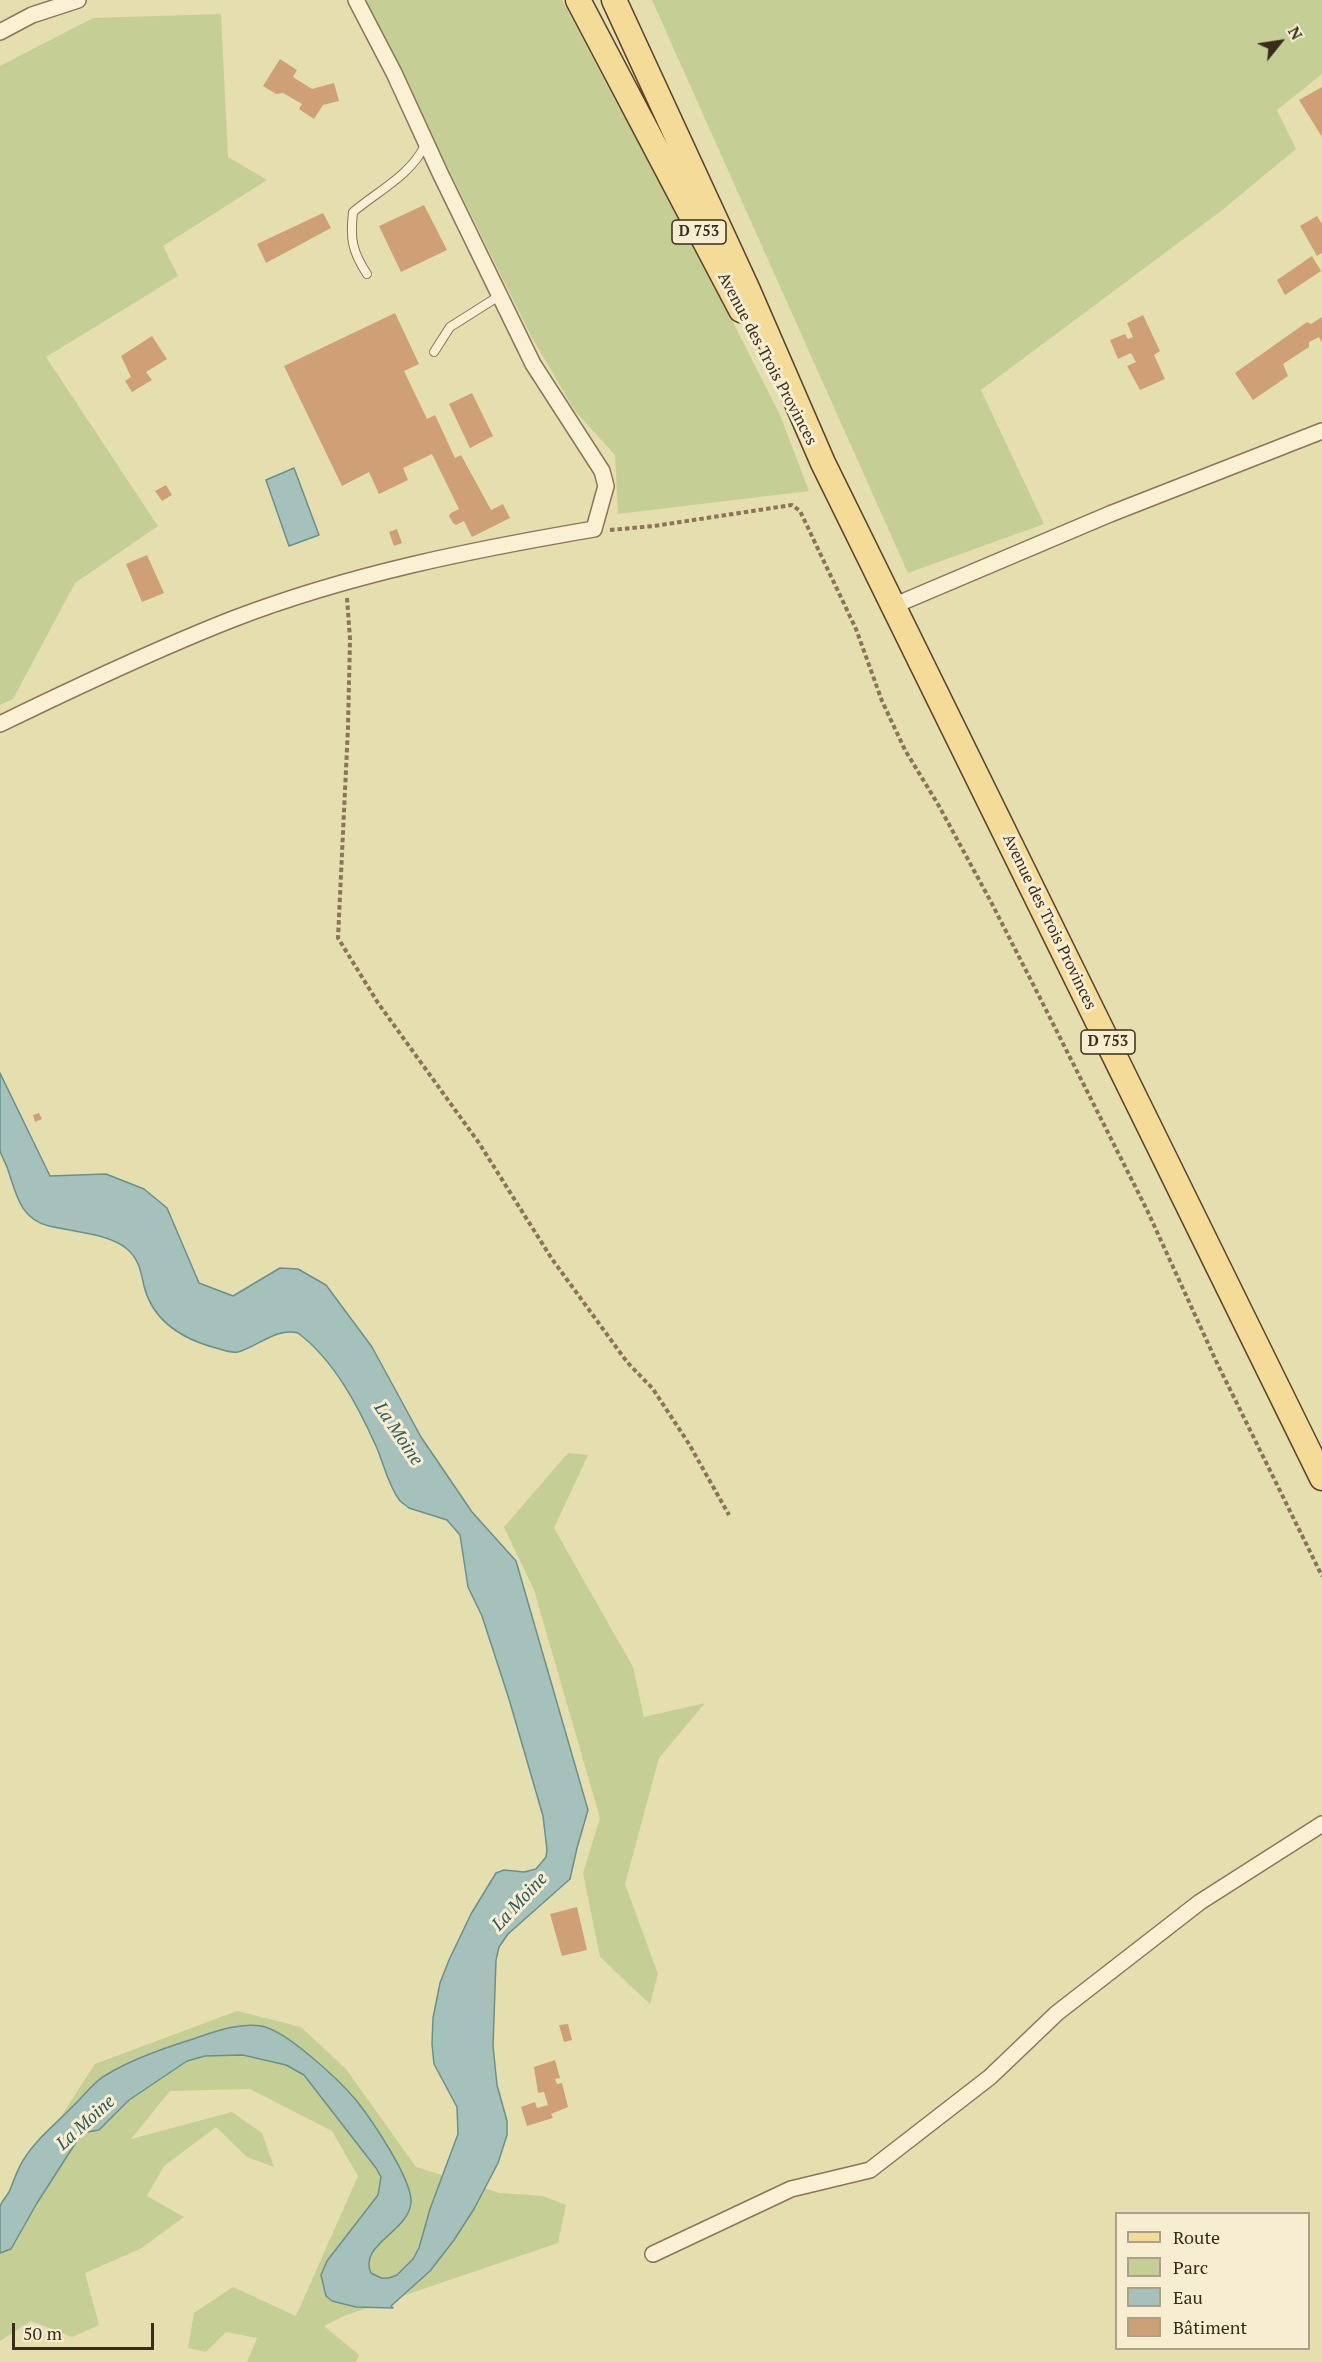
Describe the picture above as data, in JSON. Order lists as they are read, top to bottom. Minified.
{"streets":{"main road":["D 753","Avenue des Trois Provinces"]},"water":["La Moine"],"legend":["Route","Parc","Eau","Bâtiment"],"scale_bar":"50 m","north":"top right"}
